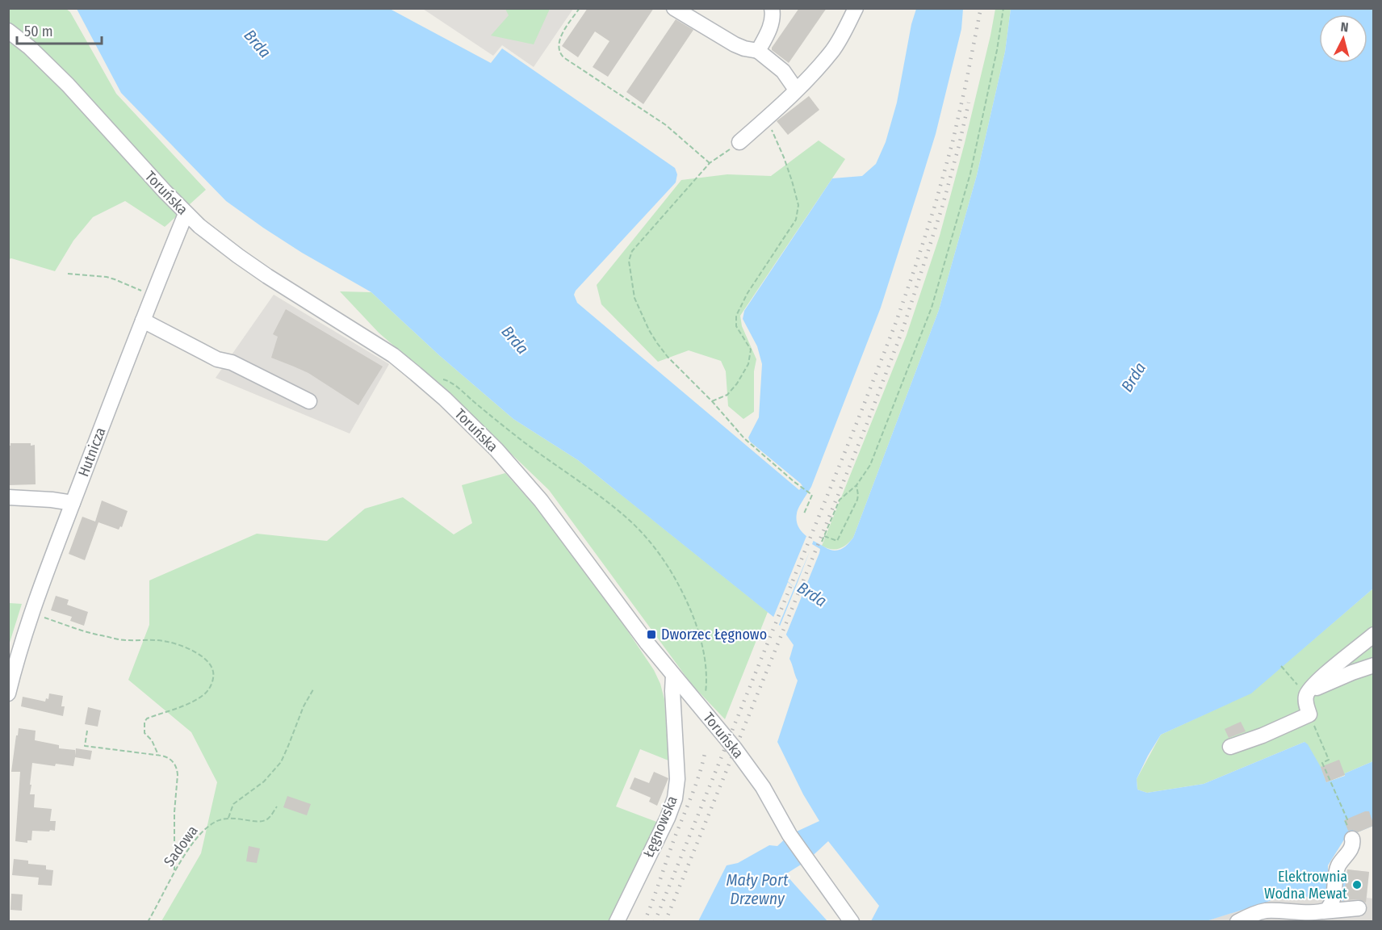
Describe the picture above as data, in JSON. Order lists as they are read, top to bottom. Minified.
{"streets":{"street":["Toruńska","Hutnicza","Łęgnowska"],"path":["Sadowa"]},"crossings":[["Toruńska","Hutnicza"],["Toruńska","Łęgnowska"]],"water":["Brda","Mały Port Drzewny"],"places":{"transit":["Dworzec Łęgnowo"],"other":["Elektrownia Wodna Mewat"]},"scale_bar":"50 m","north":"top"}
